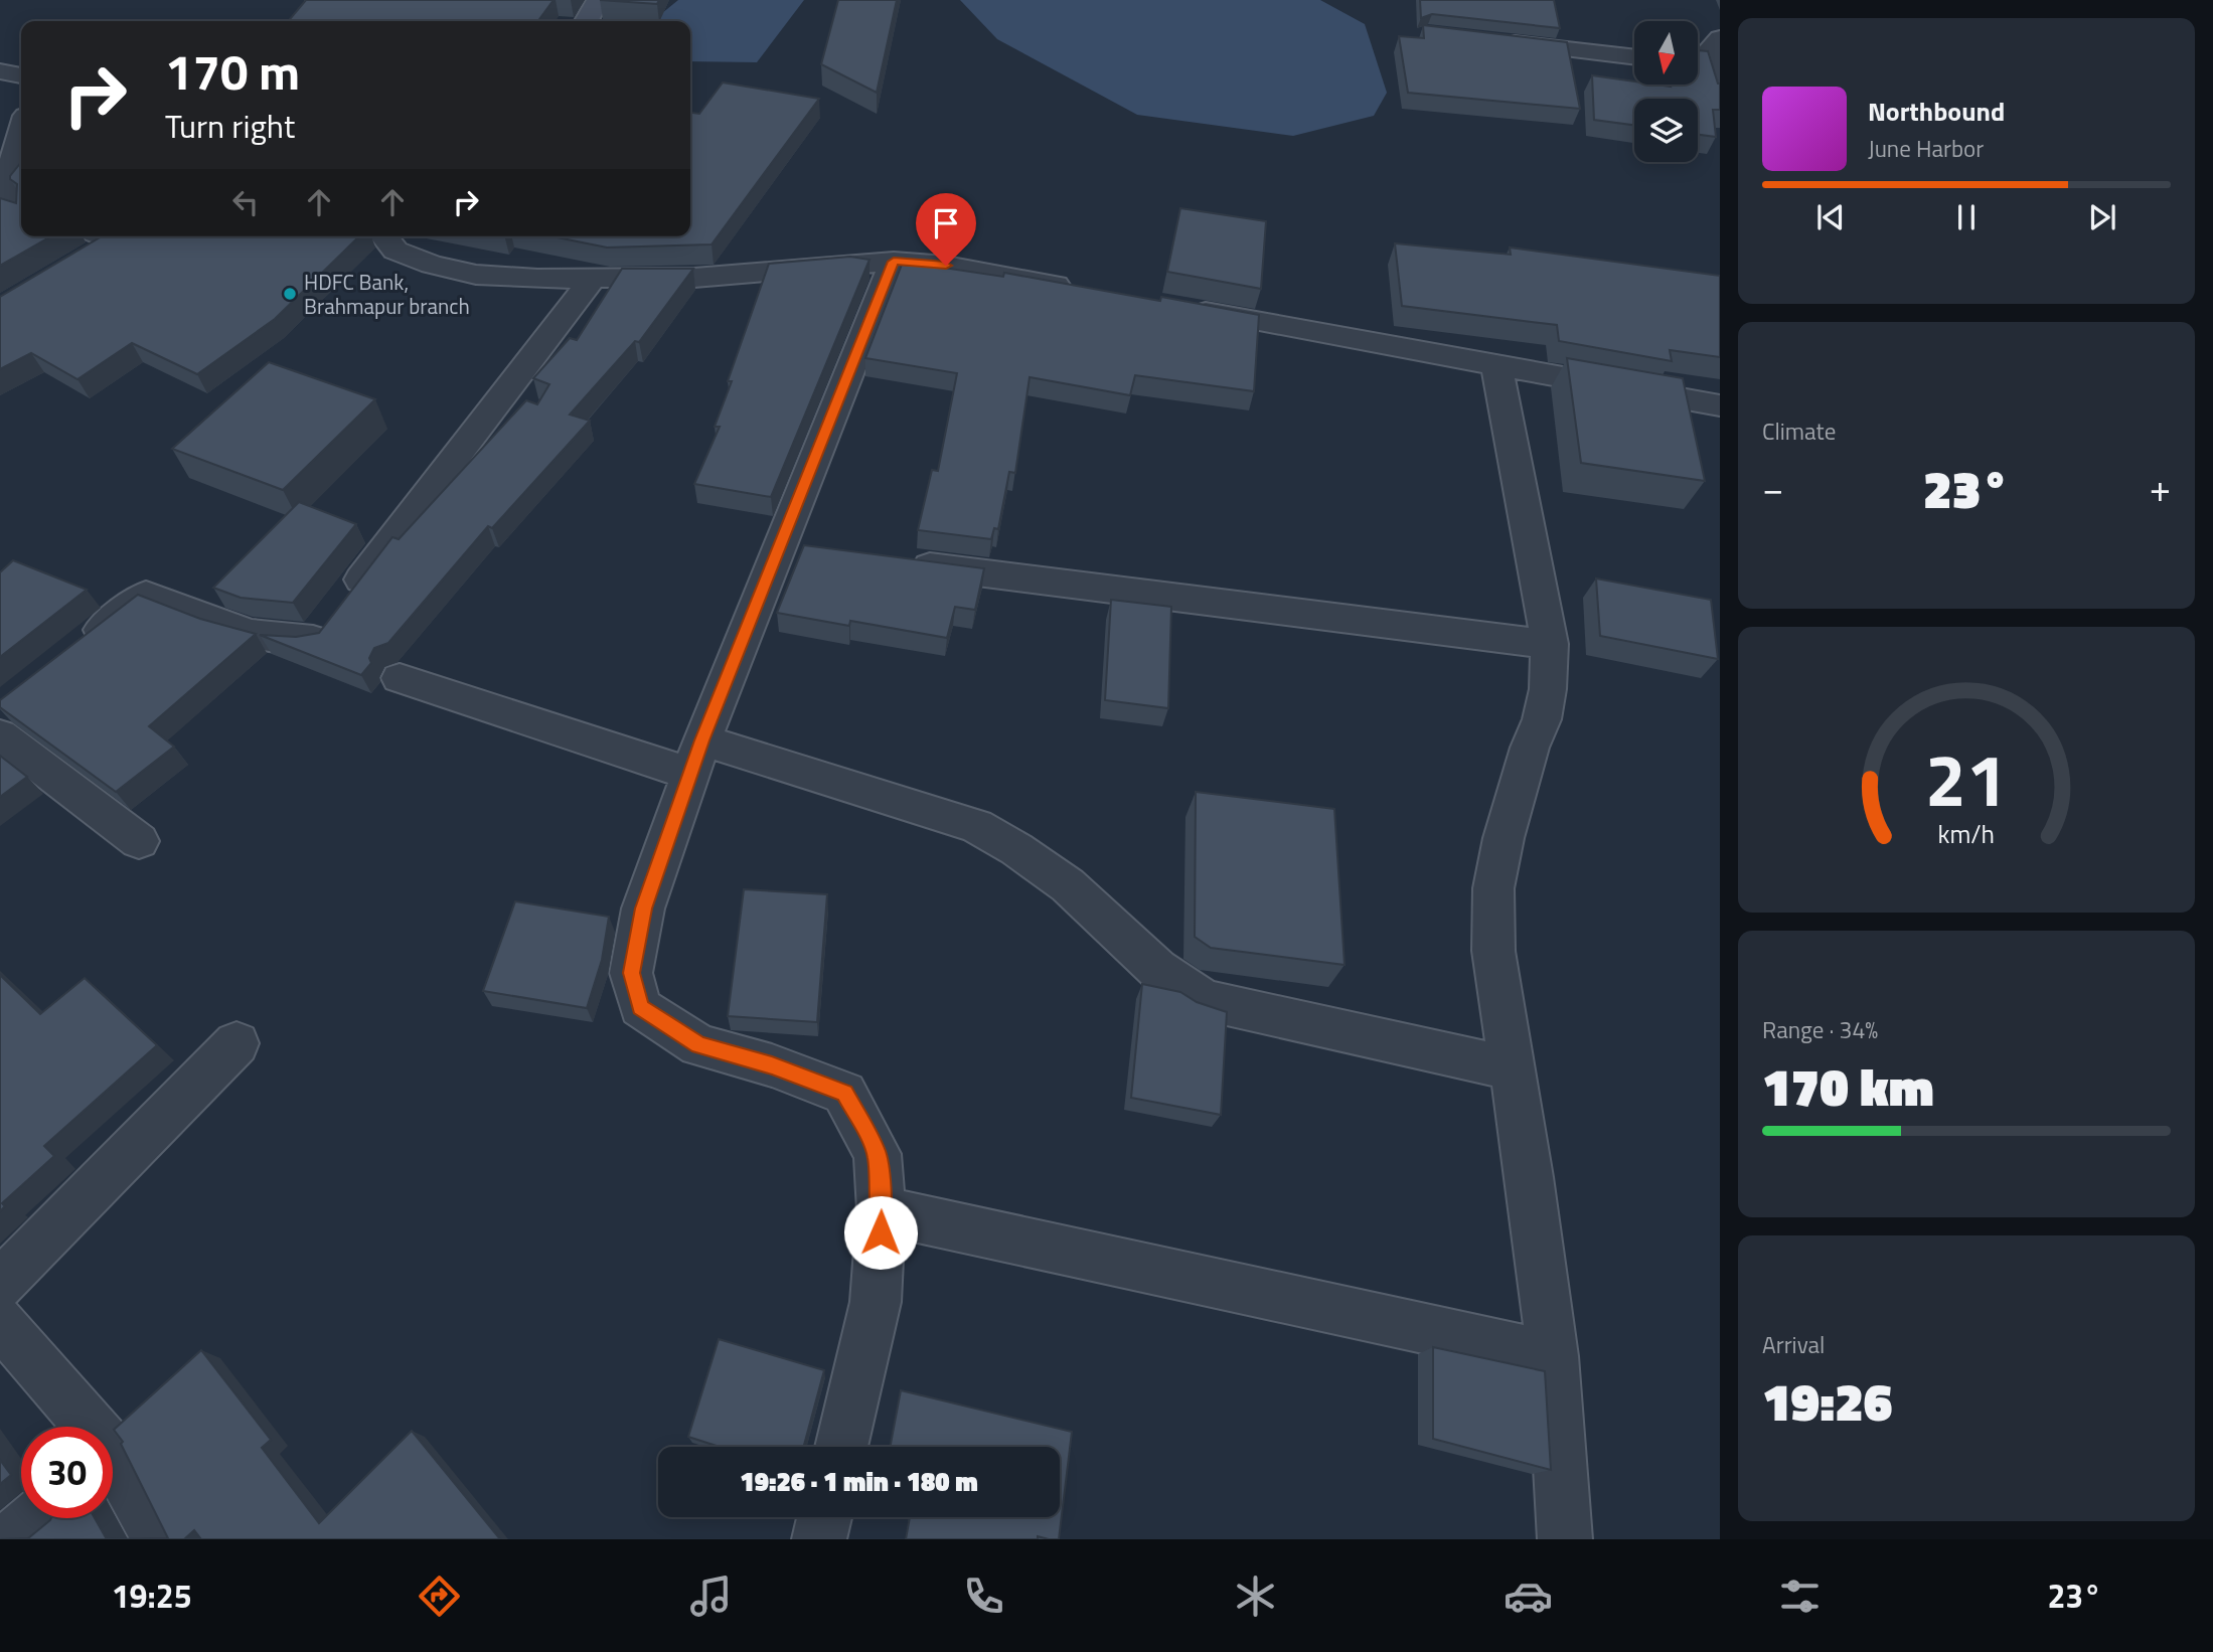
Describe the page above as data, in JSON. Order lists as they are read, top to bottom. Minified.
{"places":["HDFC Bank, Brahmapur branch"],"north":"bottom","page":{"turn":["170 m","Turn right"],"song":["Northbound","June Harbor"],"tile":["Climate",["Range · 34%","170 km"],["Arrival","19:26"]],"heat":["−","23°","+"],"limit":"30","trip":"19:26 · 1 min · 180 m","tabs":["19:25","23°"],"gauge":["21","km/h"]}}
